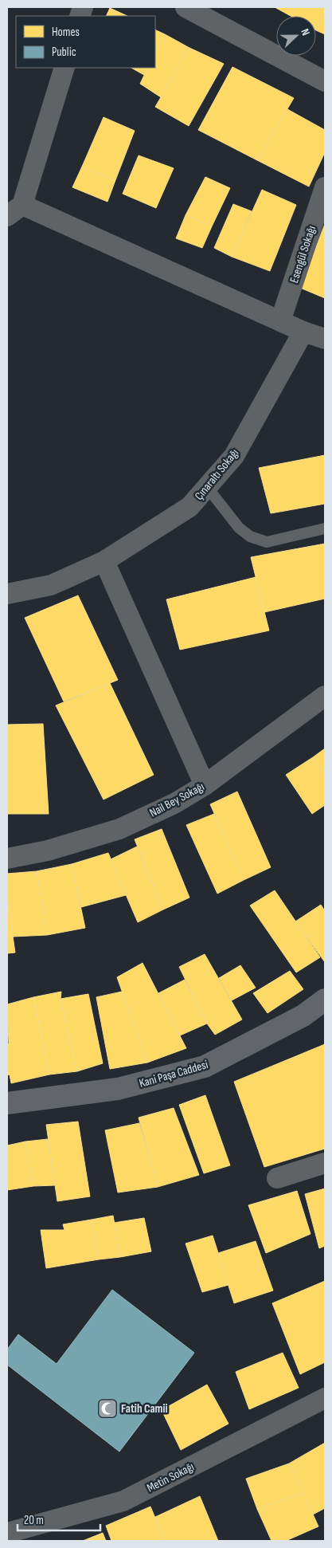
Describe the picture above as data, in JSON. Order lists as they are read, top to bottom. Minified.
{"streets":{"street":["Esengül Sokağı","Çınaraltı Sokağı","Nail Bey Sokağı","Kani Paşa Caddesi","Metin Sokağı"]},"places":{"mosque":["Fatih Camii"]},"legend":["Homes","Public"],"scale_bar":"20 m","north":"right"}
